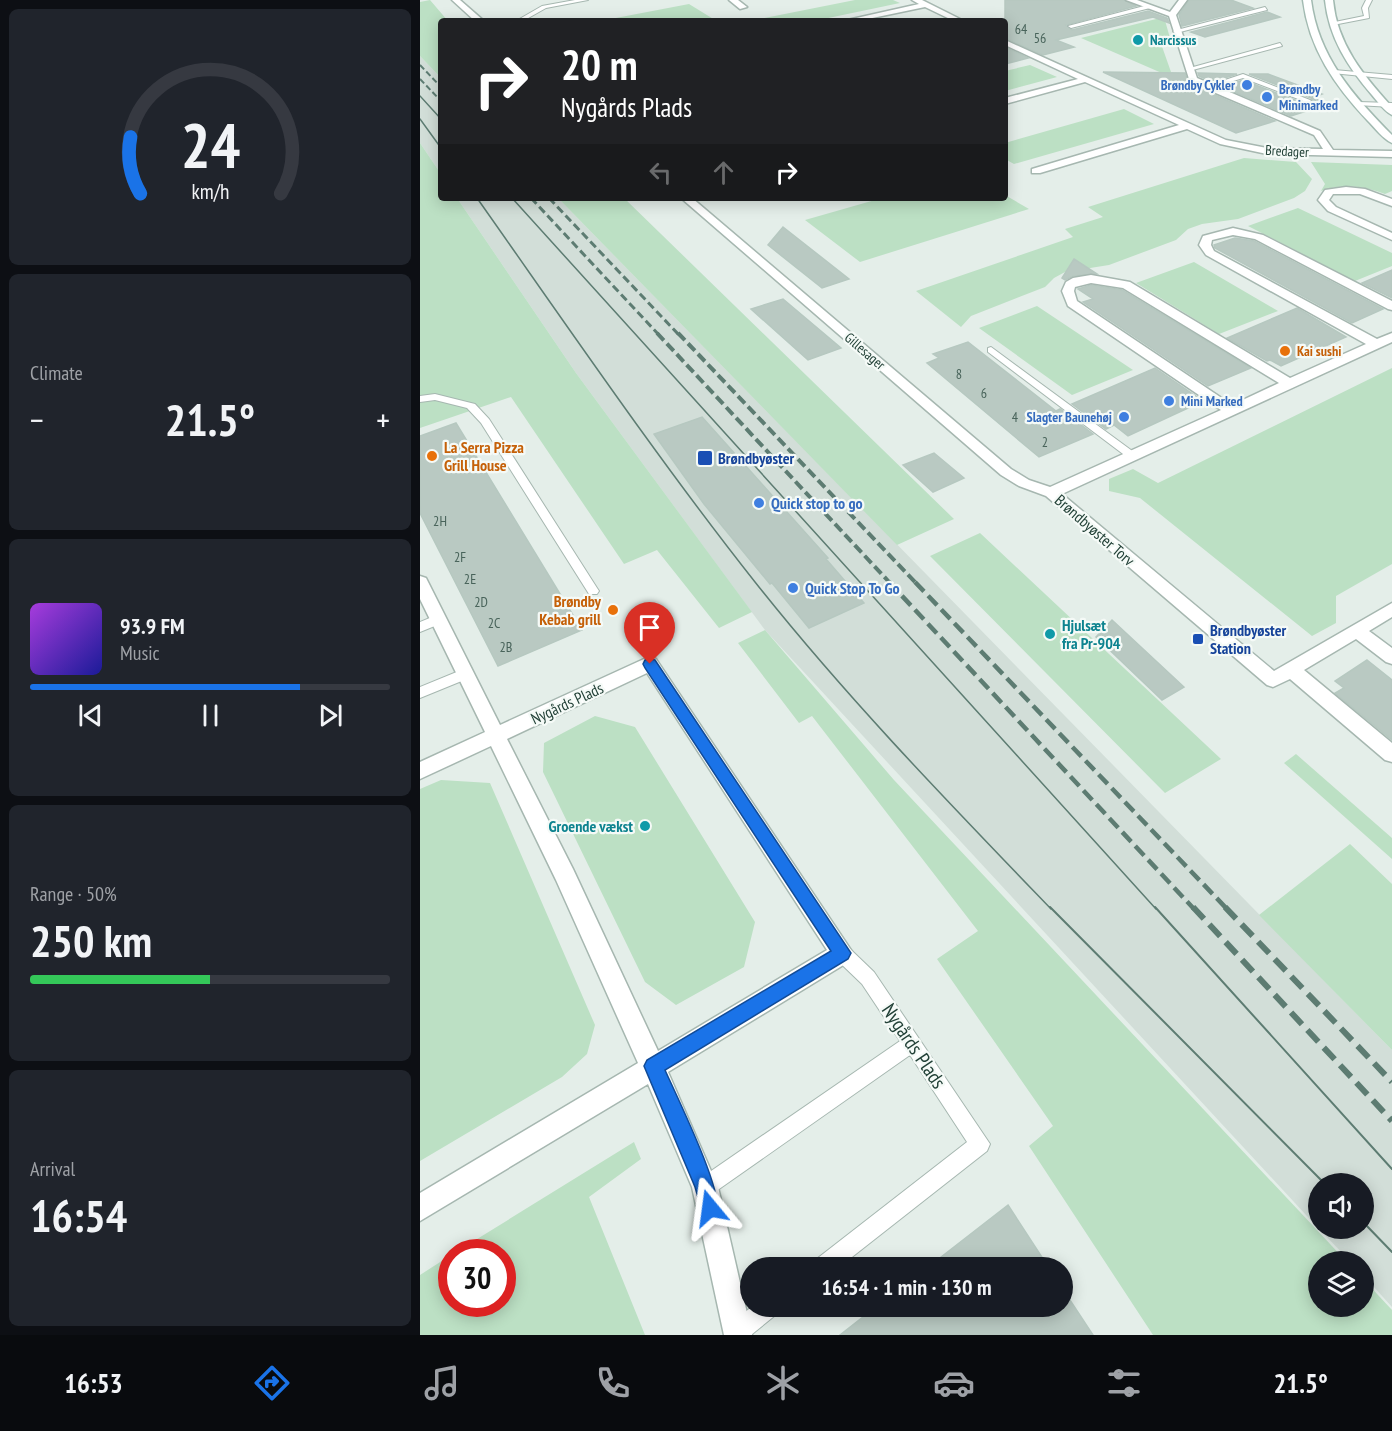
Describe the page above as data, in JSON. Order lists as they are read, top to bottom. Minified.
{"streets":{"street":["Bredager","Gillesager","Brøndbyøster Torv","Nygårds Plads"]},"crossings":[["Gillesager","Brøndbyøster Torv"]],"places":{"other":["Narcissus","Brøndby Cykler","Brøndby Minimarked","Kai sushi","Mini Marked","Slagter Baunehøj","La Serra Pizza Grill House","Quick stop to go","Quick Stop To Go","Brøndby Kebab grill","Hjulsæt fra Pr-904","Groende vækst"],"transit":["Brøndbyøster","Brøndbyøster Station"]},"house_numbers":["64","56","8","6","4","2","2H","2F","2E","2D","2C","2B"],"page":{"turn":["20 m","Nygårds Plads"],"tile":["Climate",["Range · 50%","250 km"],["Arrival","16:54"]],"heat":["−","21.5°","+"],"song":["93.9 FM","Music"],"limit":"30","trip":"16:54 · 1 min · 130 m","tabs":["16:53","21.5°"],"gauge":["24","km/h"]}}
